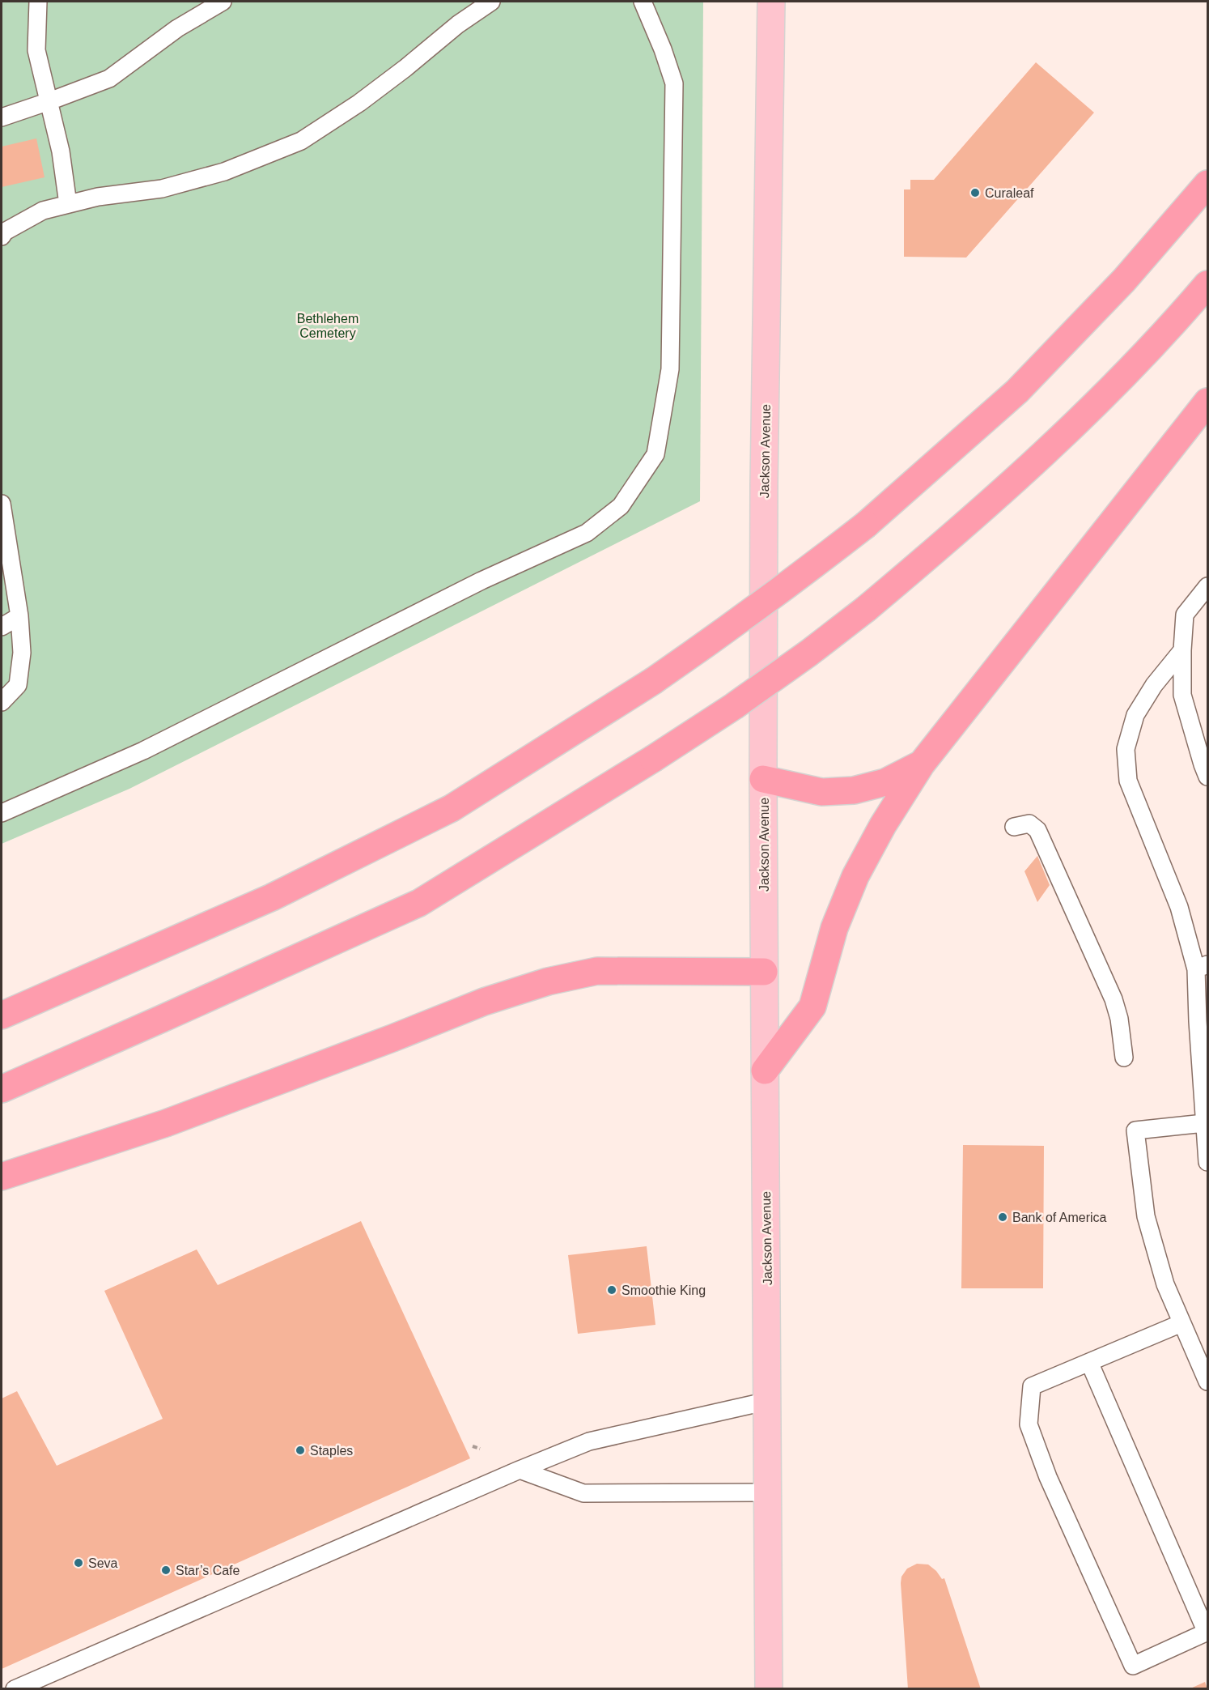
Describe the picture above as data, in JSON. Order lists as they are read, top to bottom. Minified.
{"streets":{"main road":["Jackson Avenue"]},"parks":["Bethlehem Cemetery"],"places":["Curaleaf","Bank of America","Smoothie King","Staples","Seva","Star’s Cafe"]}
